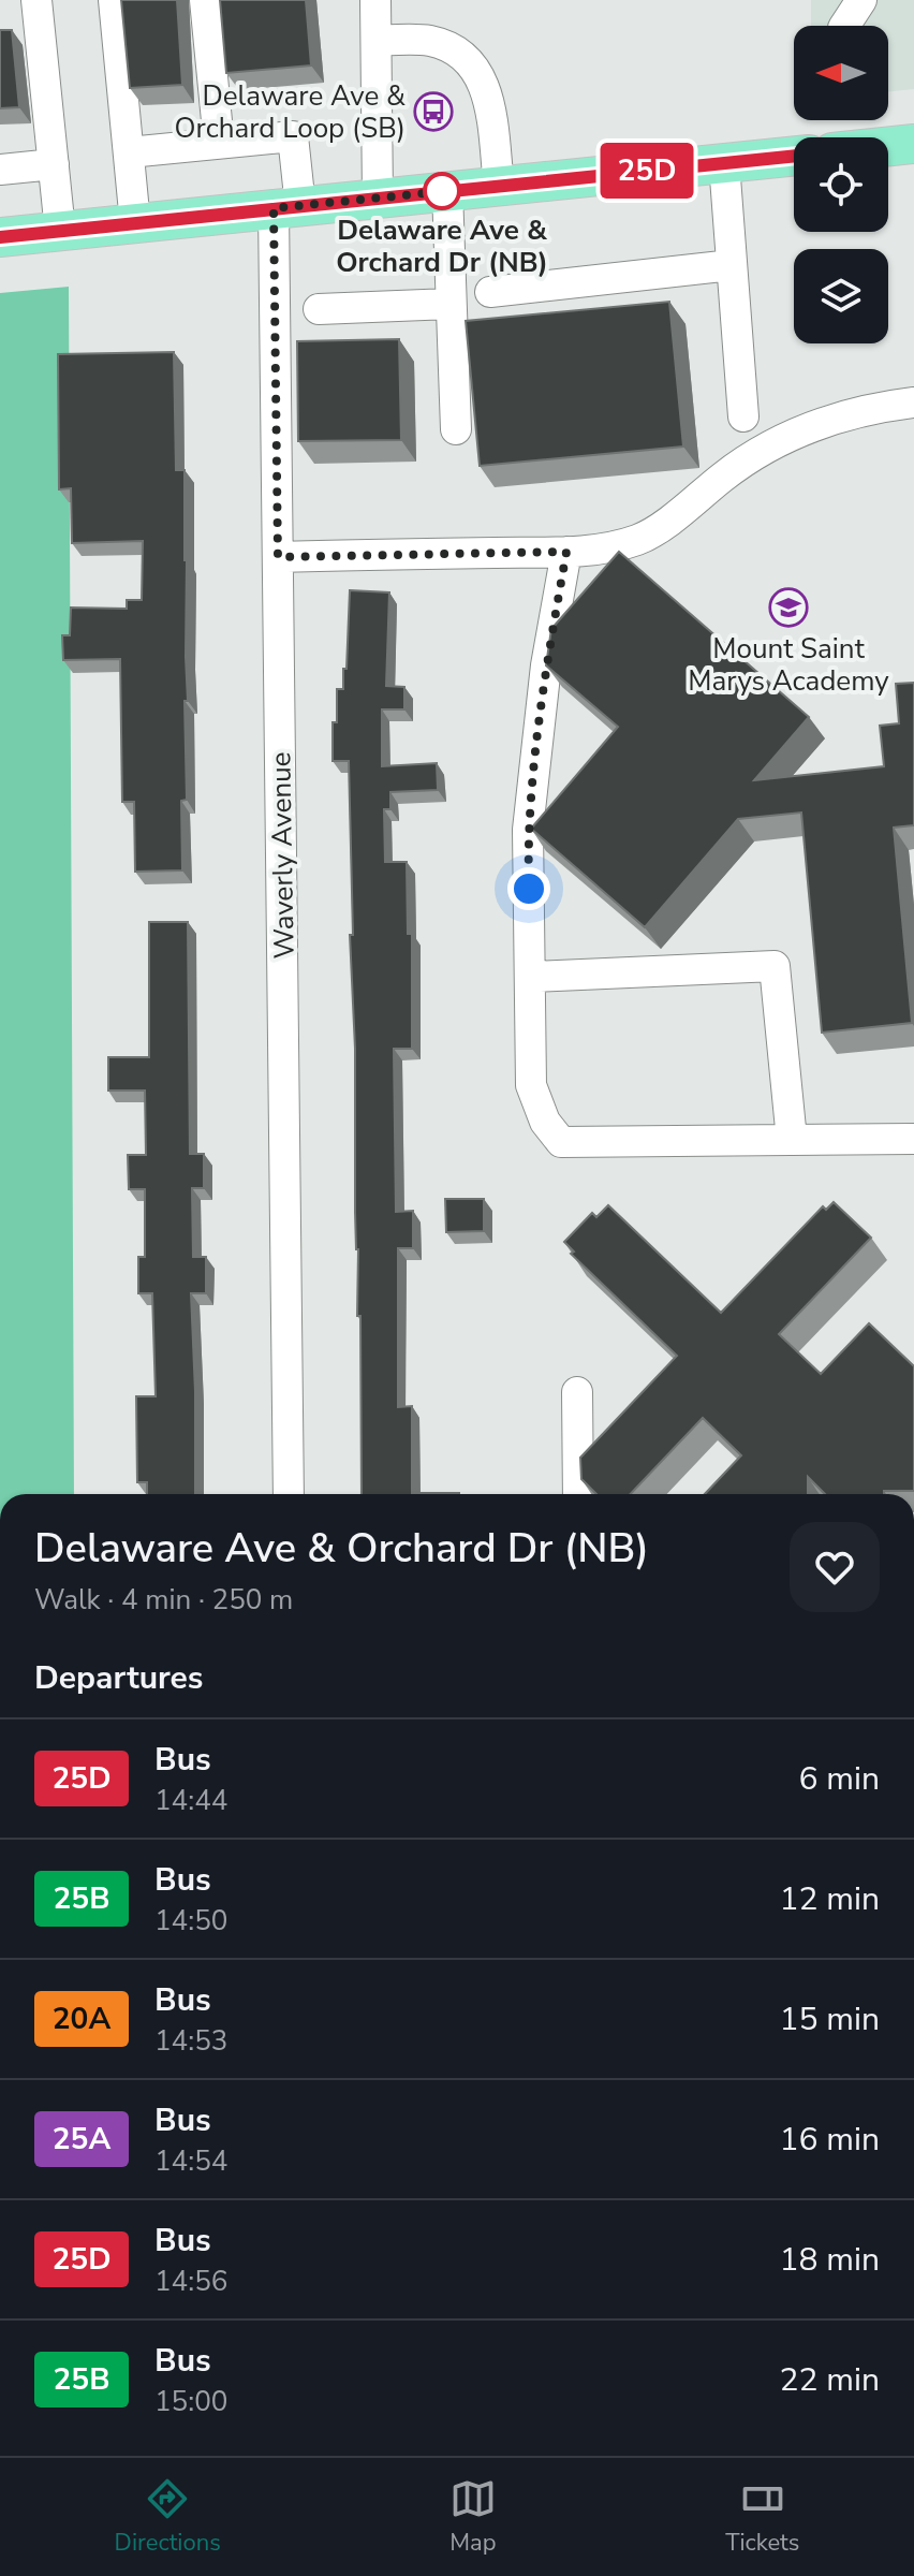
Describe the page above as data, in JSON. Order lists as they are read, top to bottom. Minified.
{"streets":{"street":["Waverly Avenue"]},"places":{"bus stop":["Delaware Ave & Orchard Loop (SB)"],"other":["Delaware Ave & Orchard Dr (NB)"],"school or university":["Mount Saint Marys Academy"]},"lines":["bus line 25D"],"north":"left","page":{"on_map":"25D","heading":[["Delaware Ave & Orchard Dr (NB)","Walk · 4 min · 250 m"],"Departures"],"list":[{"mark":"25D","name":"Bus","note":"14:44","value":"6 min"},{"mark":"25B","name":"Bus","note":"14:50","value":"12 min"},{"mark":"20A","name":"Bus","note":"14:53","value":"15 min"},{"mark":"25A","name":"Bus","note":"14:54","value":"16 min"},{"mark":"25D","name":"Bus","note":"14:56","value":"18 min"},{"mark":"25B","name":"Bus","note":"15:00","value":"22 min"}],"tabs":["Directions","Map","Tickets"]}}
